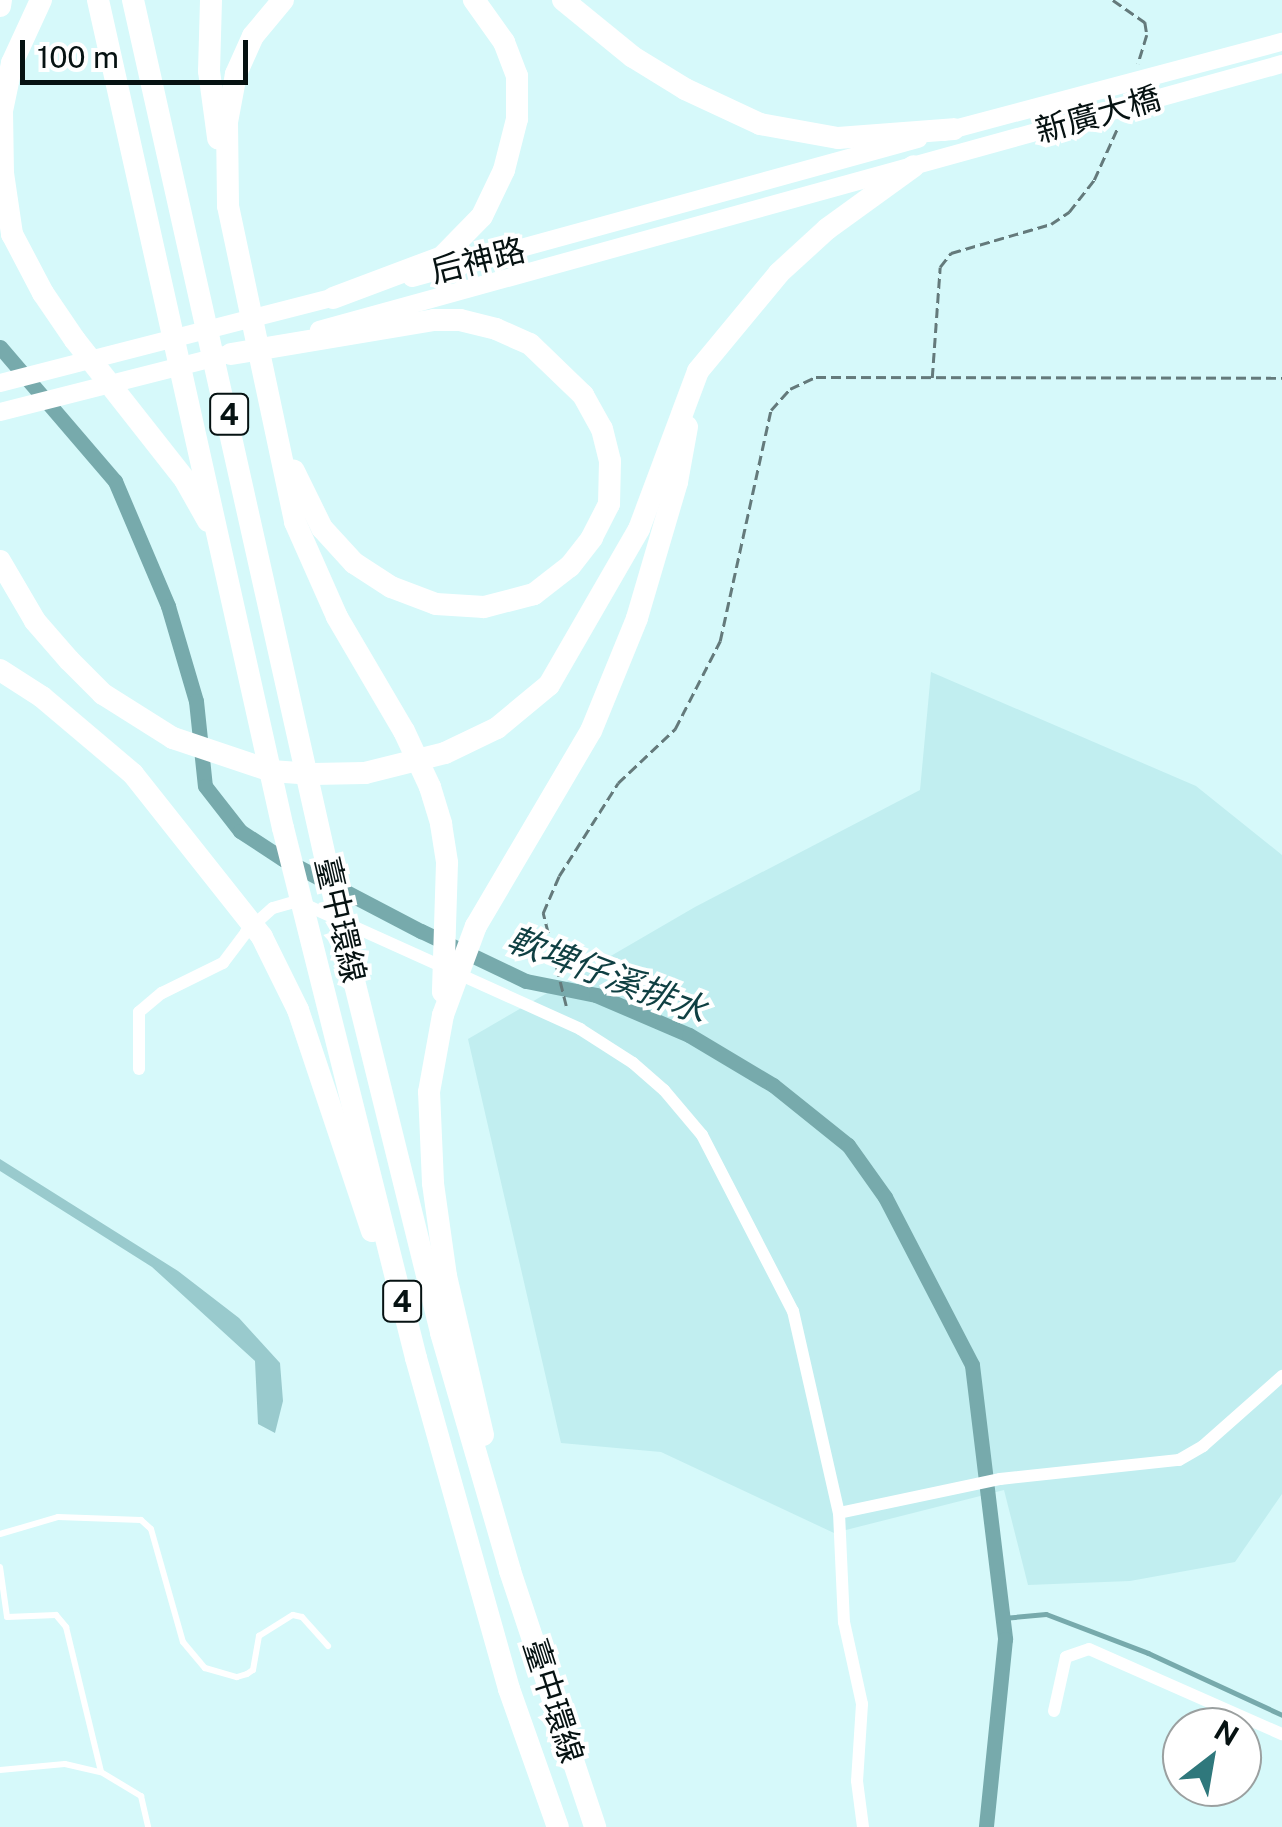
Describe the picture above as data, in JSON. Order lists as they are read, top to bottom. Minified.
{"streets":{"highway":["4","臺中環線"],"street":["新廣大橋","后神路"]},"crossings":[["新廣大橋","后神路"]],"water":["軟埤仔溪排水"],"scale_bar":"100 m","north":"top right"}
